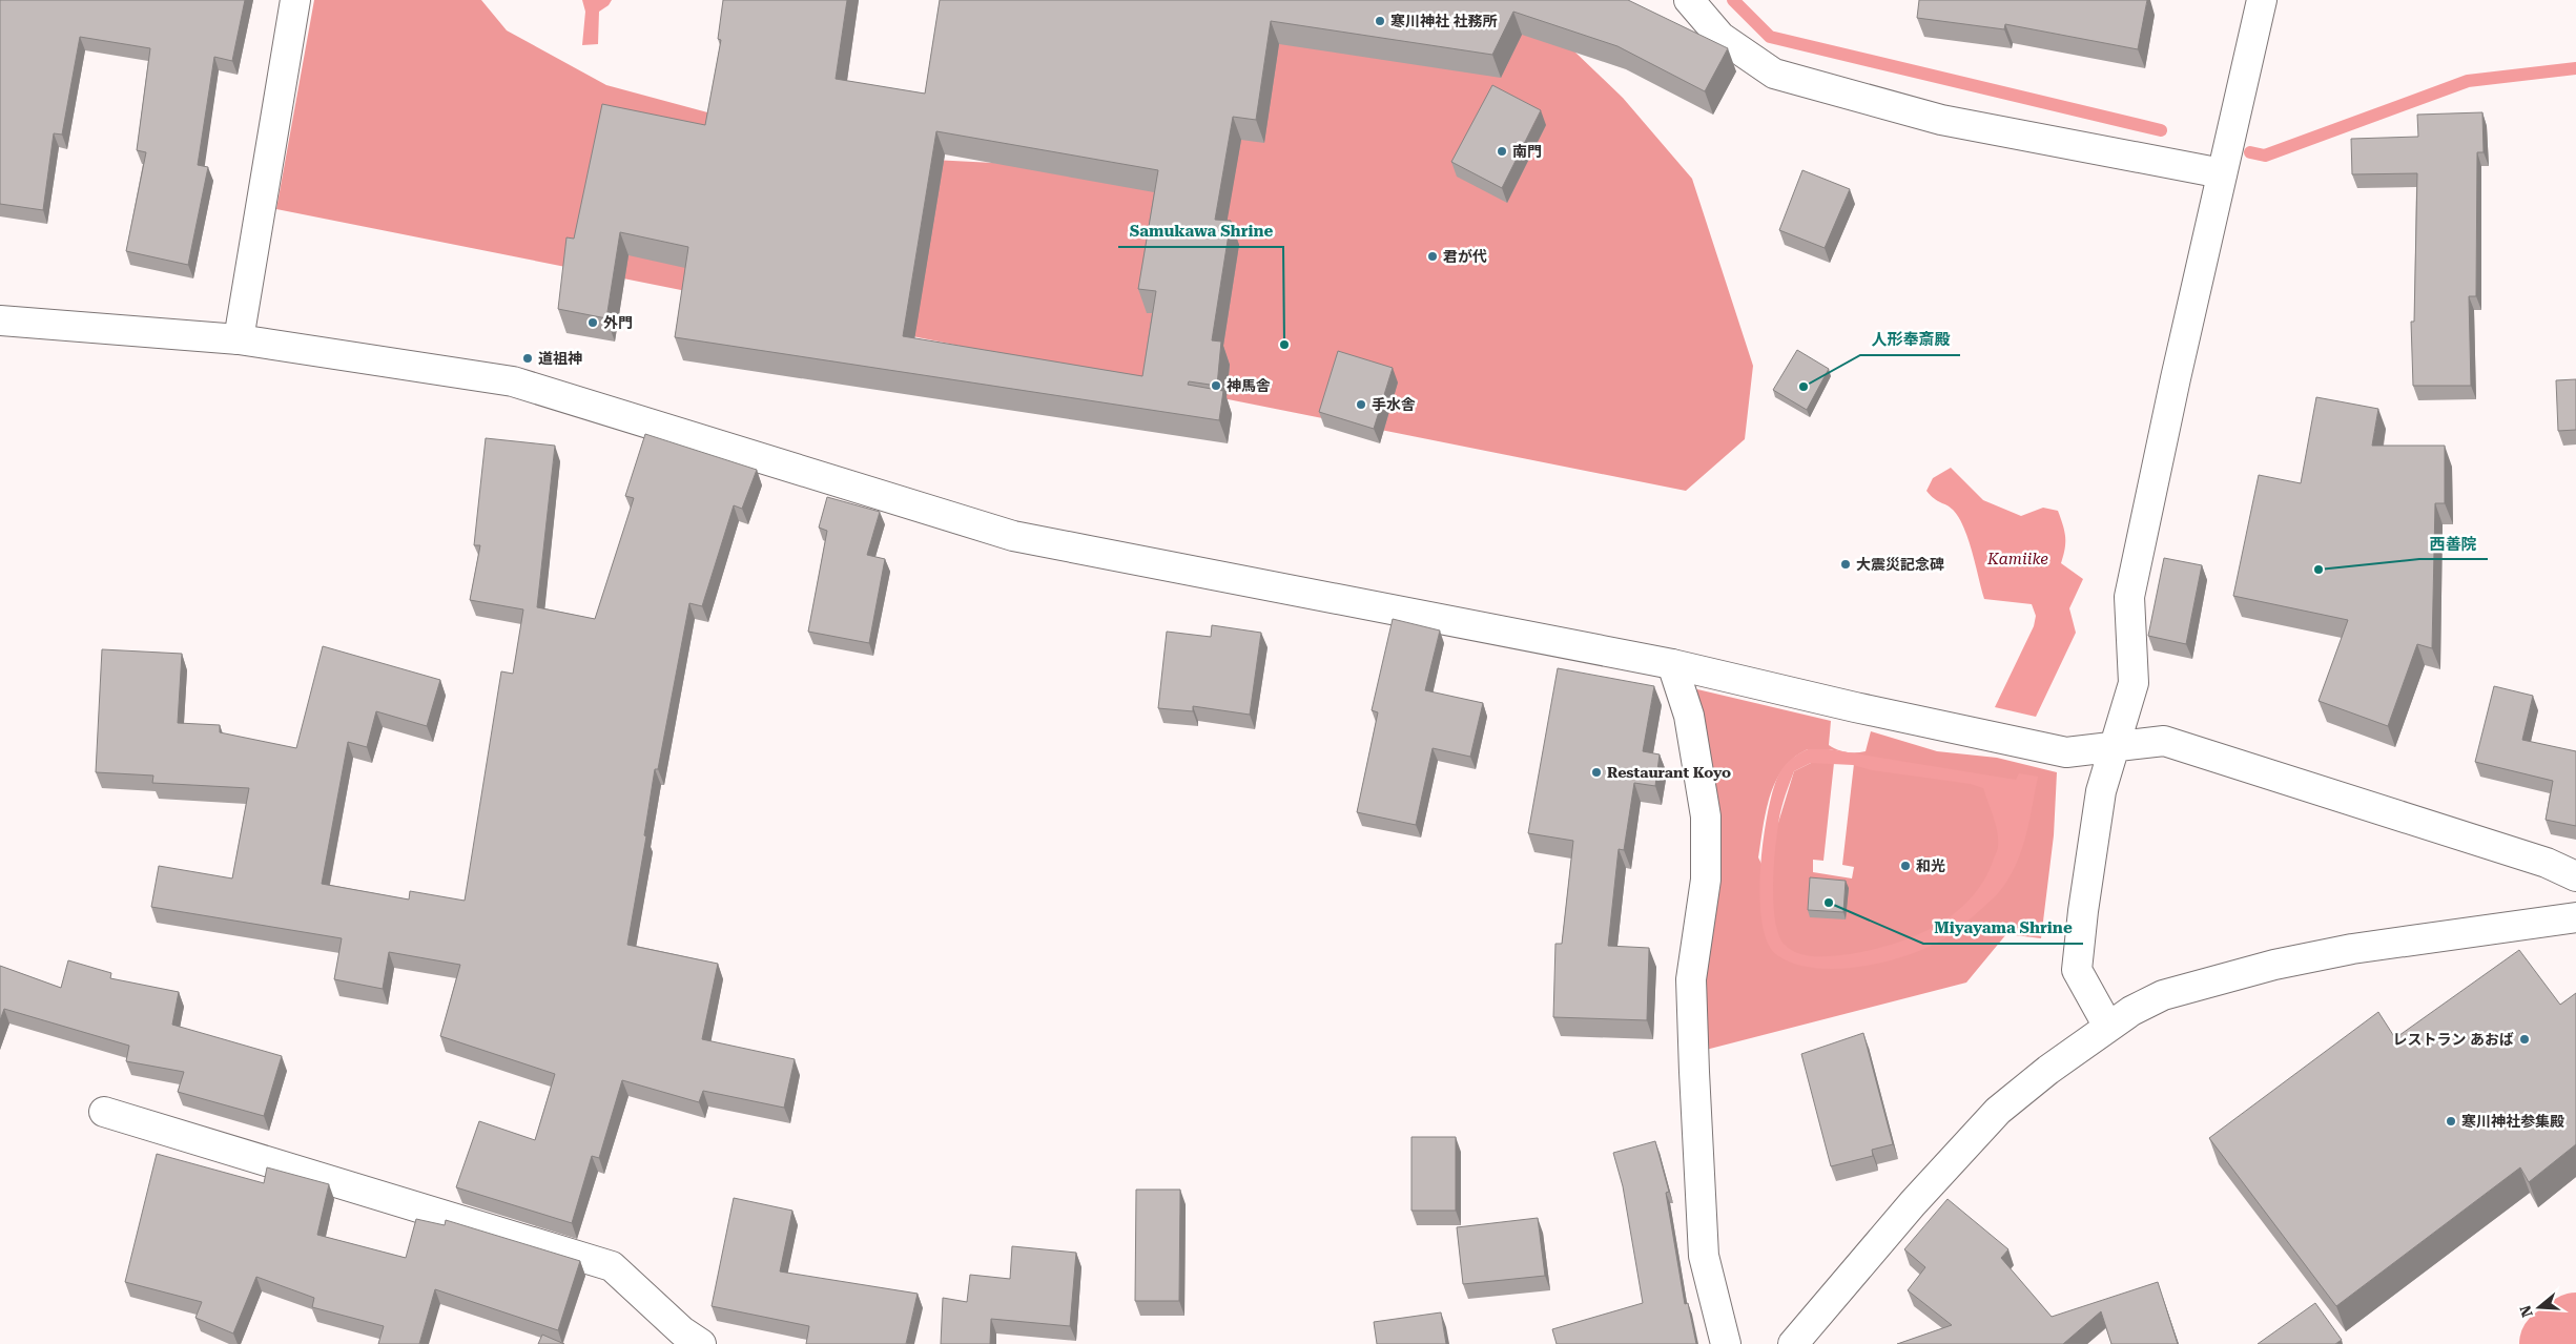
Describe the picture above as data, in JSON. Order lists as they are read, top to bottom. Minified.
{"water":["Kamiike"],"places":["寒川神社 社務所","南門","君が代","外門","Samukawa Shrine","道祖神","神馬舎","人形奉斎殿","手水舎","大震災記念碑","西善院","Restaurant Koyo","和光","Miyayama Shrine","レストラン あおば","寒川神社参集殿"],"north":"left"}
